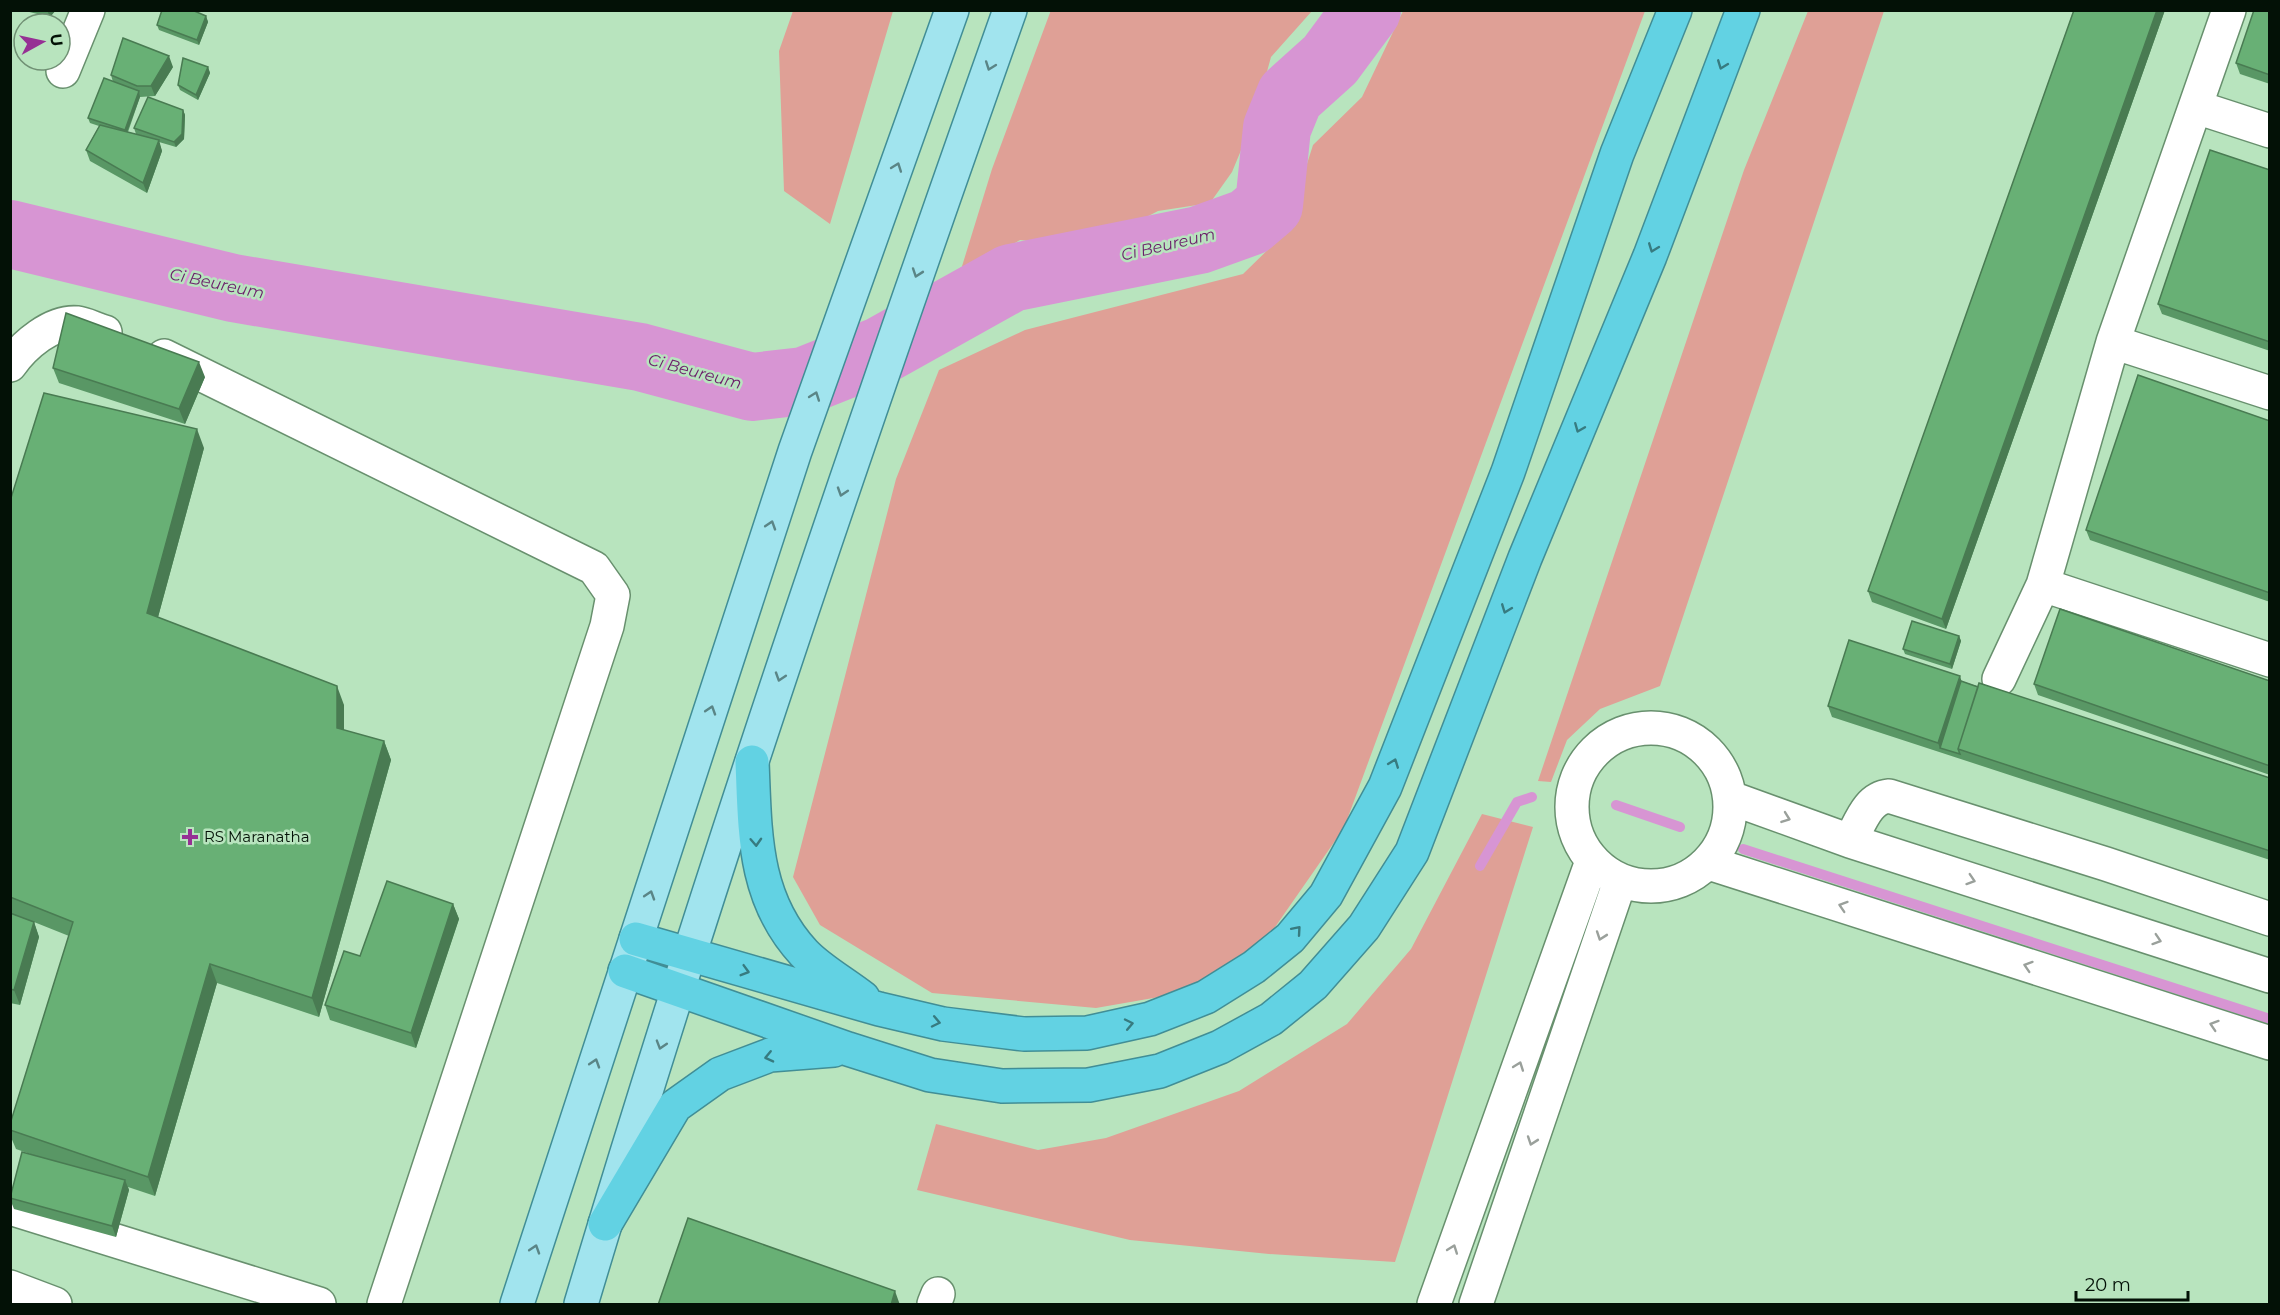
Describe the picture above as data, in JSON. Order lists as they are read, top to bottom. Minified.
{"water":["Ci Beureum"],"places":{"health":["RS Maranatha"]},"scale_bar":"20 m","north":"right"}
